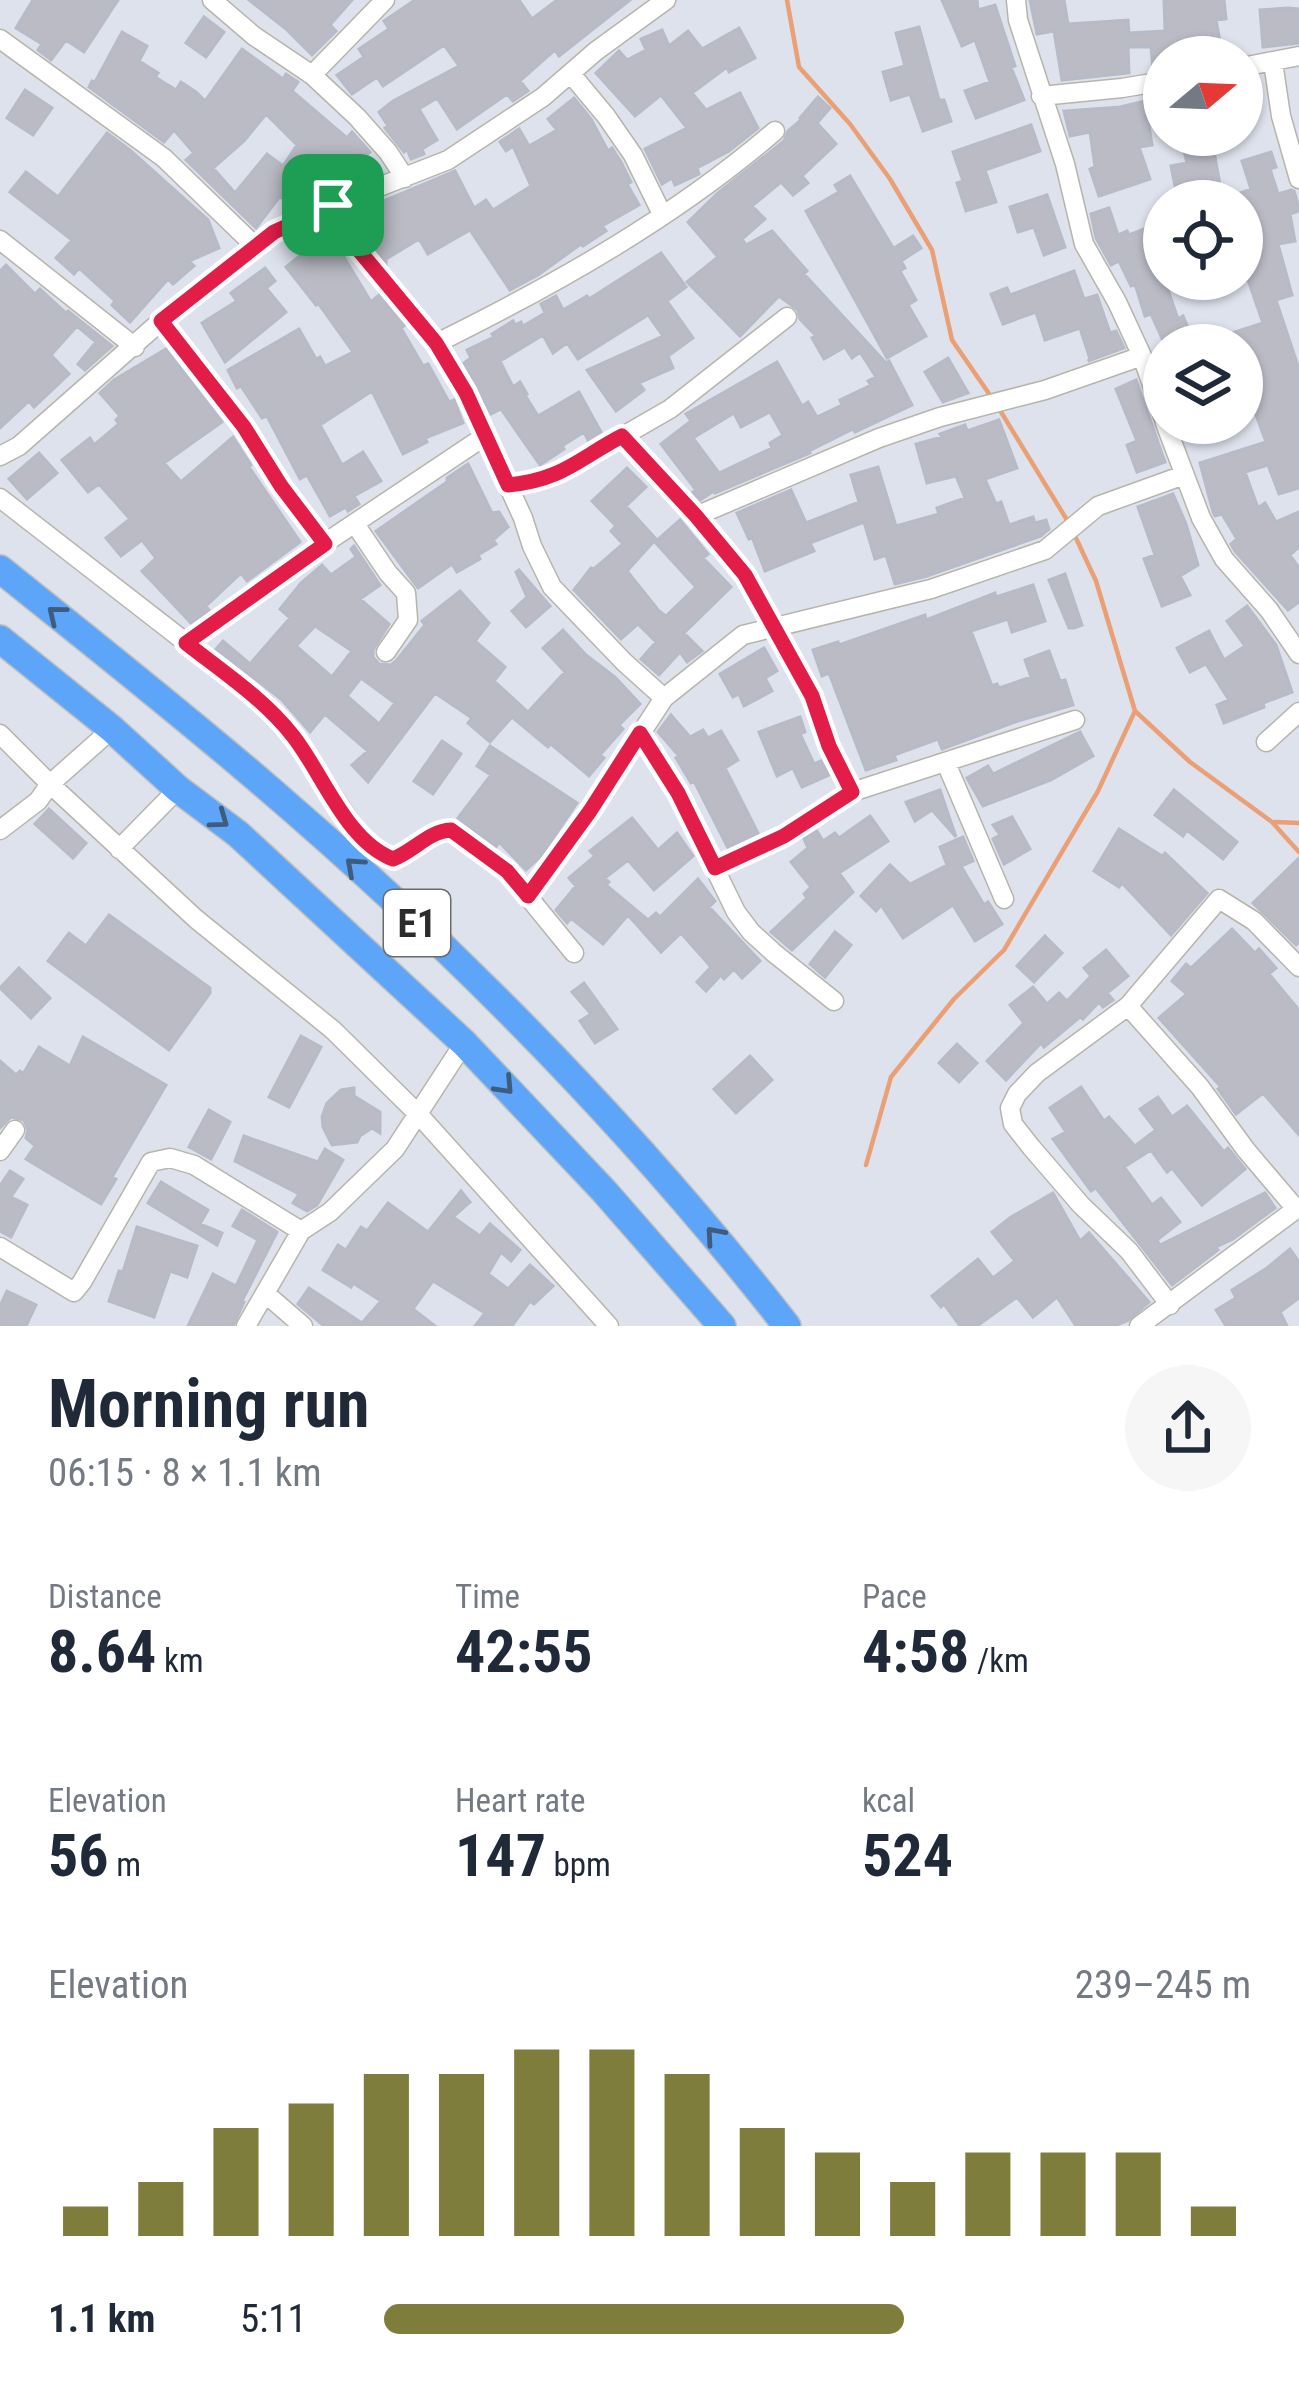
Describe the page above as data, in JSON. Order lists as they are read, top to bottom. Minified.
{"streets":{"highway":["E1"]},"north":"right","page":{"heading":["Morning run","06:15 · 8 × 1.1 km"],"stats":[["Distance","8.64 km"],["Time","42:55"],["Pace","4:58 /km"],["Elevation","56 m"],["Heart rate","147 bpm"],["kcal","524"]],"chart":["Elevation","239–245 m"],"list":[{"name":"1.1 km","note":"5:11"}]}}
